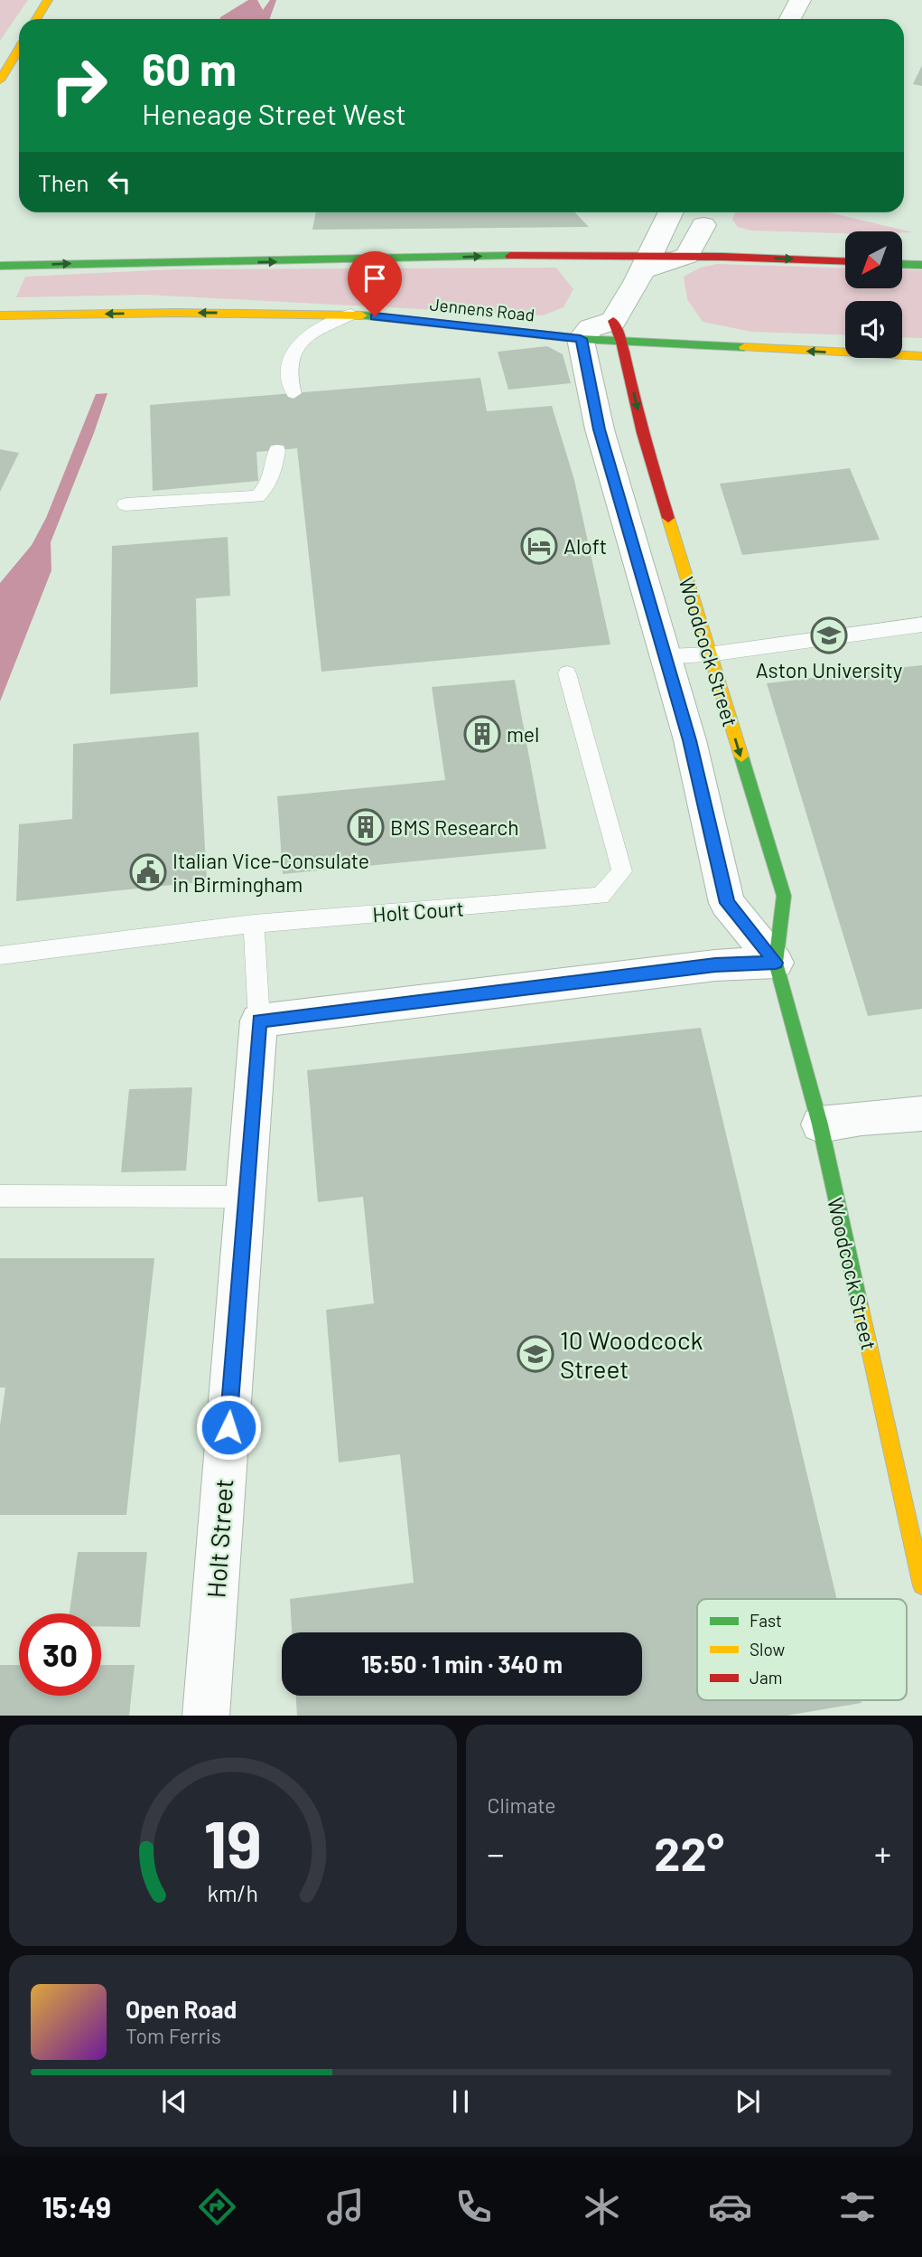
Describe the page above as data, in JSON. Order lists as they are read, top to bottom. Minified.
{"streets":{"main road":["Jennens Road","Woodcock Street"],"street":["Holt Street"],"lane":["Holt Court"]},"crossings":[["Jennens Road","Woodcock Street"]],"places":{"hotel":["Aloft"],"school or university":["Aston University","10 Woodcock Street"],"building":["mel","BMS Research"],"public building":["Italian Vice-Consulate in Birmingham"]},"legend":["Fast","Slow","Jam"],"north":"bottom left","page":{"turn":["60 m","Heneage Street West"],"then":"Then","limit":"30","trip":"15:50 · 1 min · 340 m","tile":"Climate","heat":["−","22°","+"],"song":["Open Road","Tom Ferris"],"tabs":"15:49","gauge":["19","km/h"]}}
